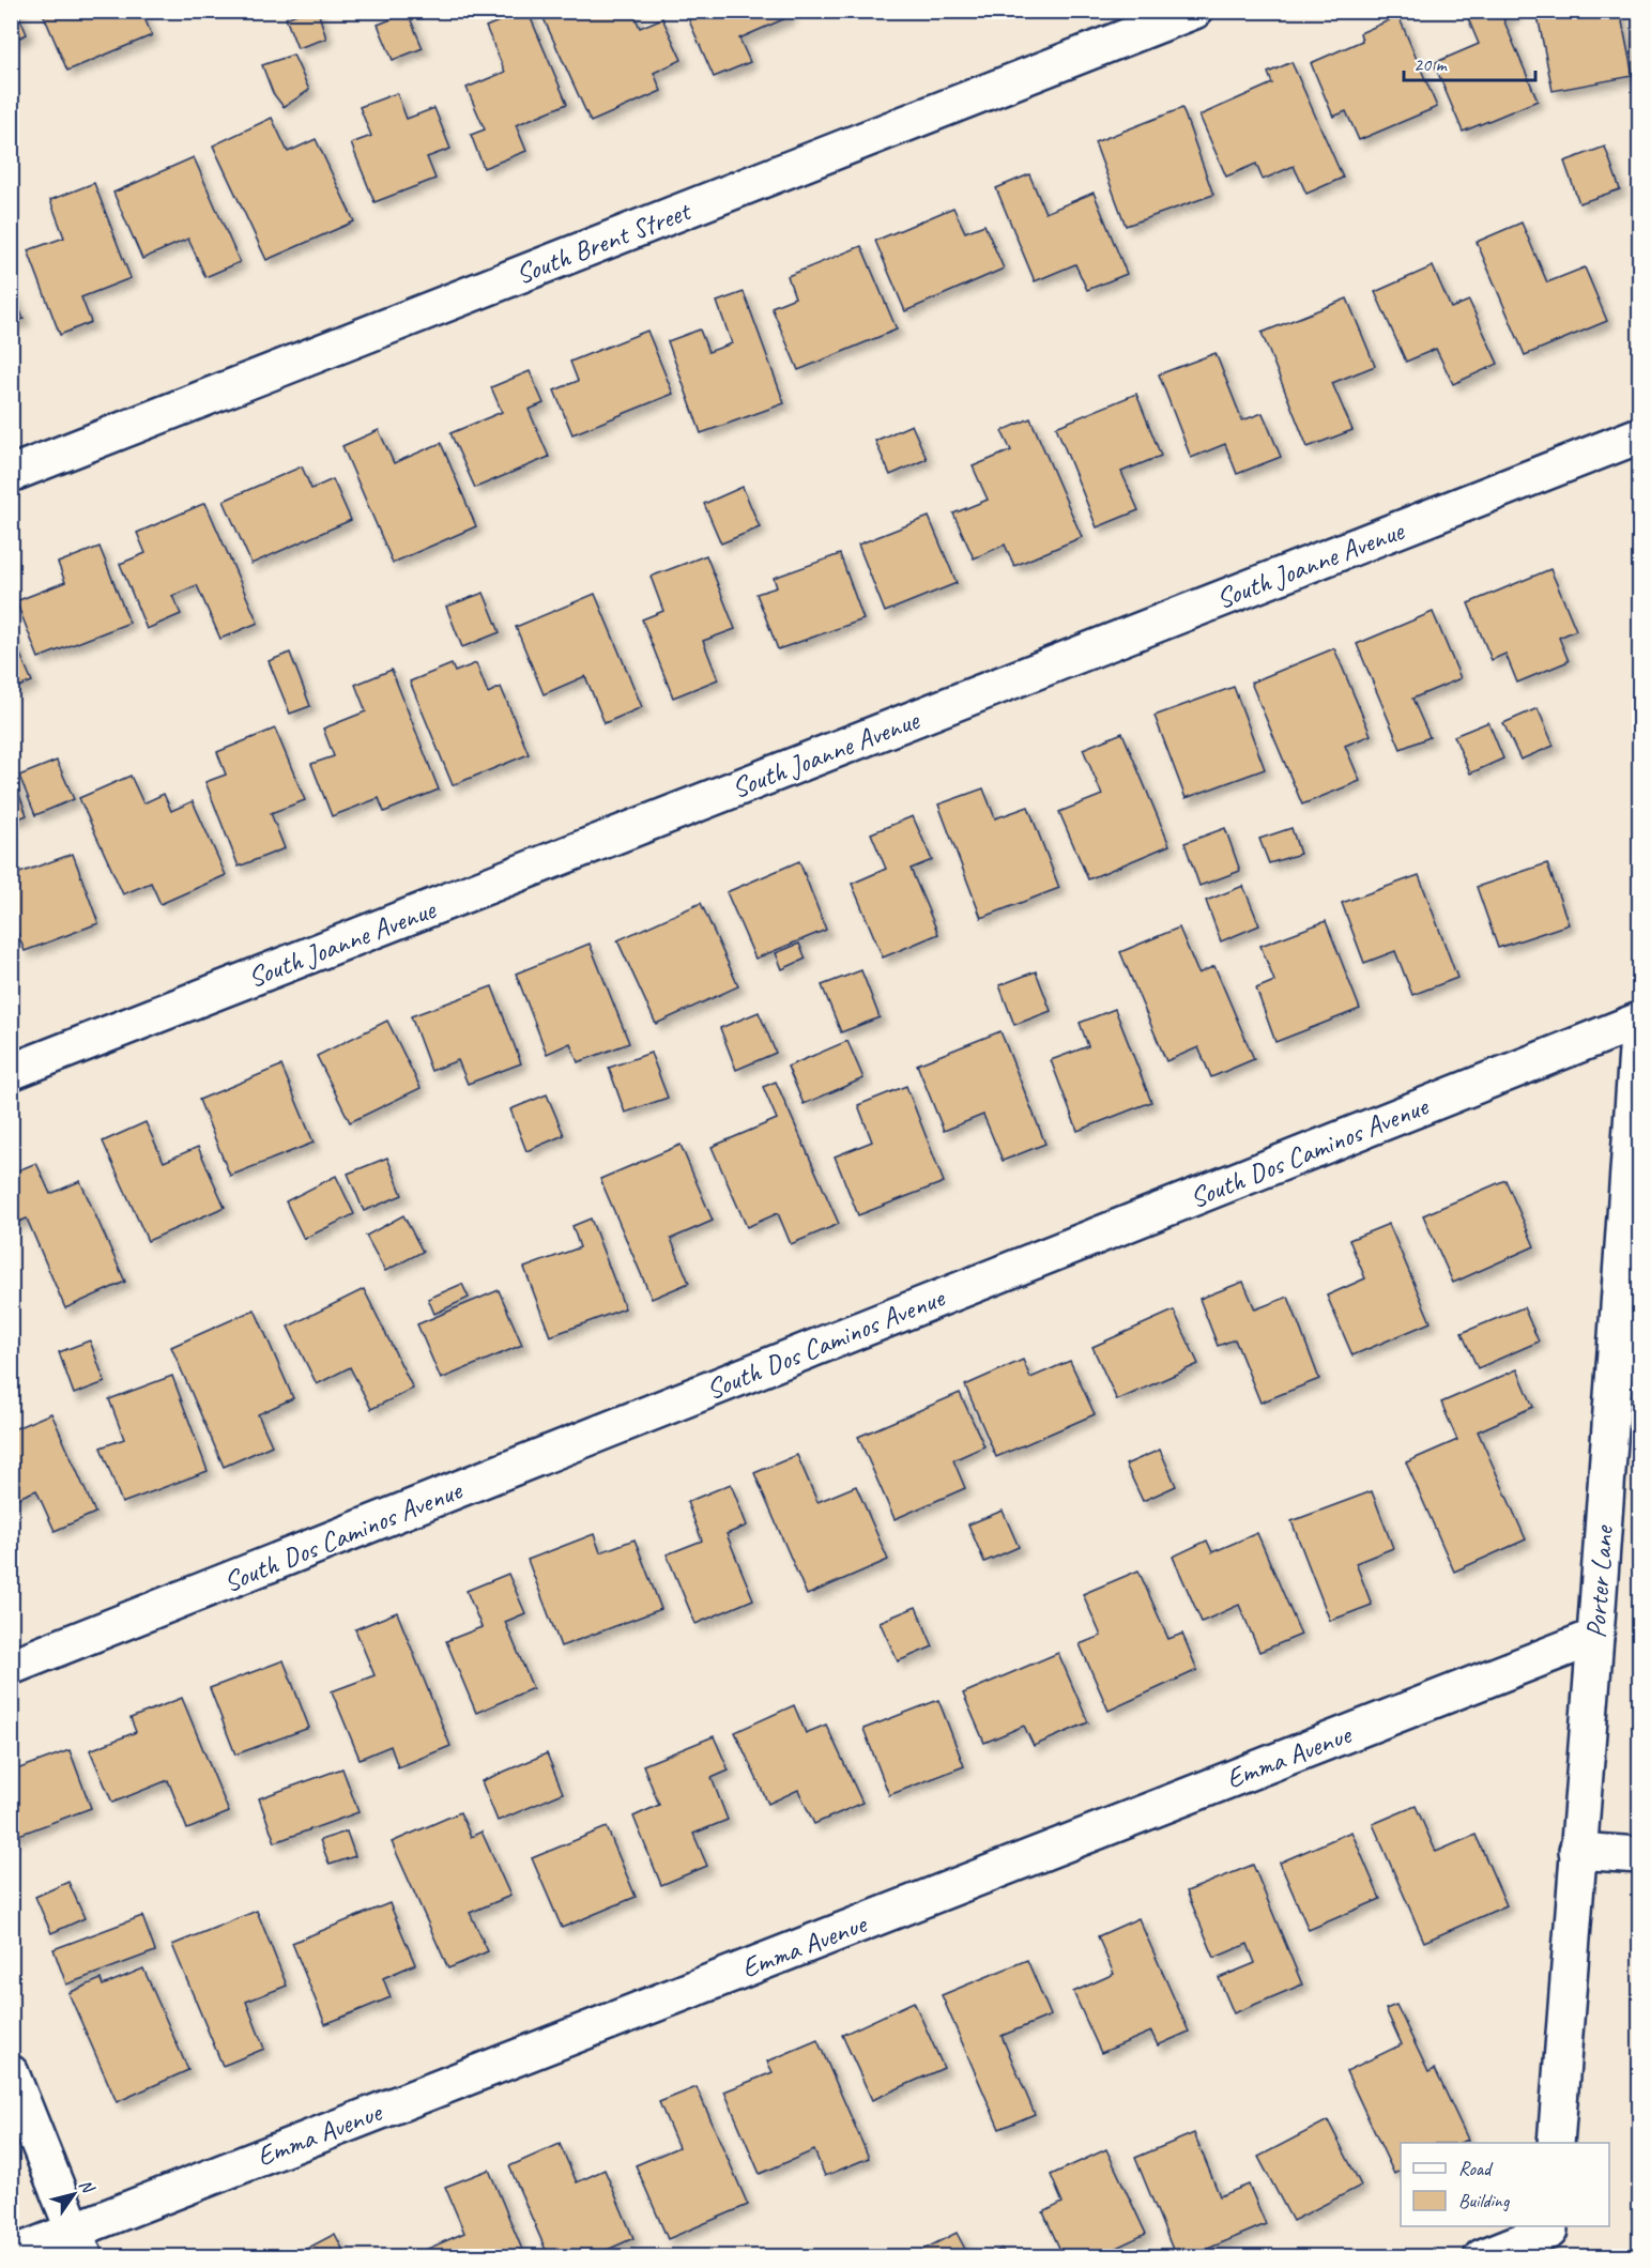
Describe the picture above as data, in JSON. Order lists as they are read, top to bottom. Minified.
{"streets":{"street":["South Brent Street","South Joanne Avenue","South Dos Caminos Avenue","Porter Lane","Emma Avenue"]},"crossings":[["South Dos Caminos Avenue","Porter Lane"],["Porter Lane","Emma Avenue"]],"legend":["Road","Building"],"scale_bar":"20 m","north":"top right"}
